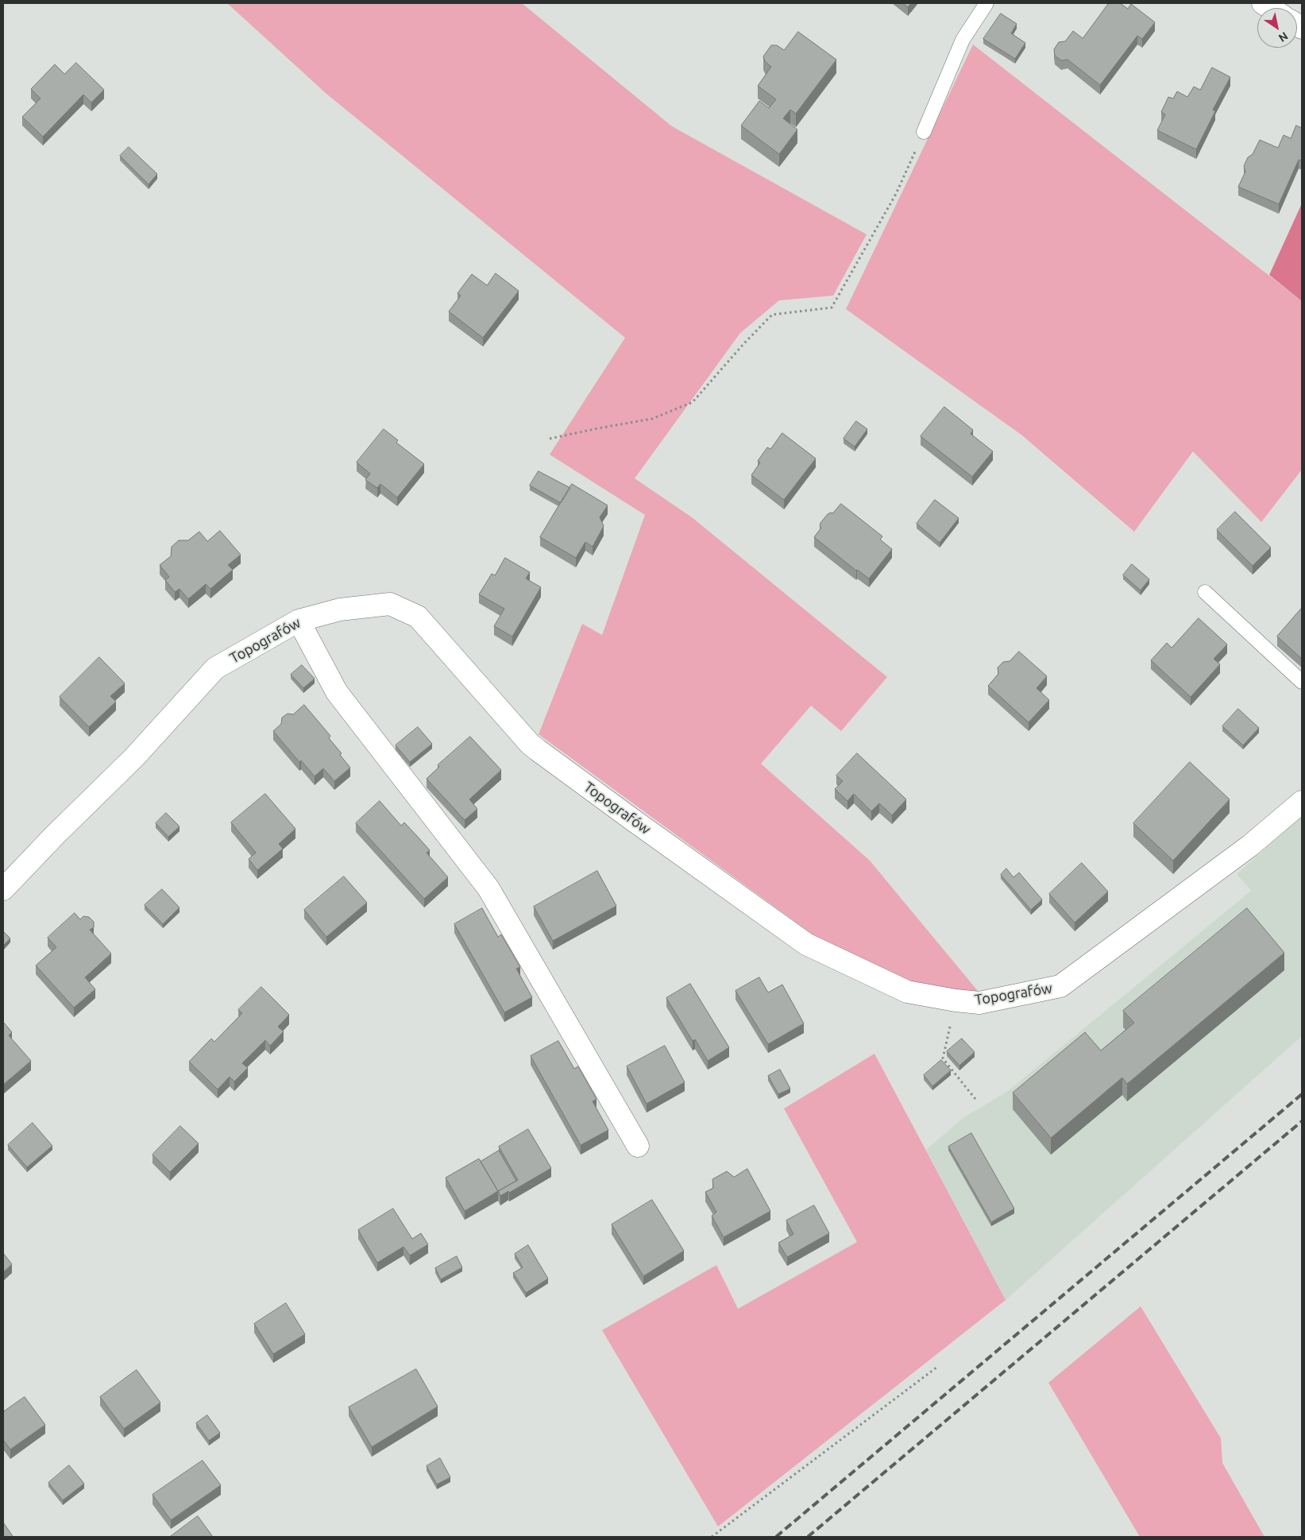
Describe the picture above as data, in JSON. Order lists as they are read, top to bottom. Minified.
{"streets":{"street":["Topografów"]},"north":"bottom right"}
